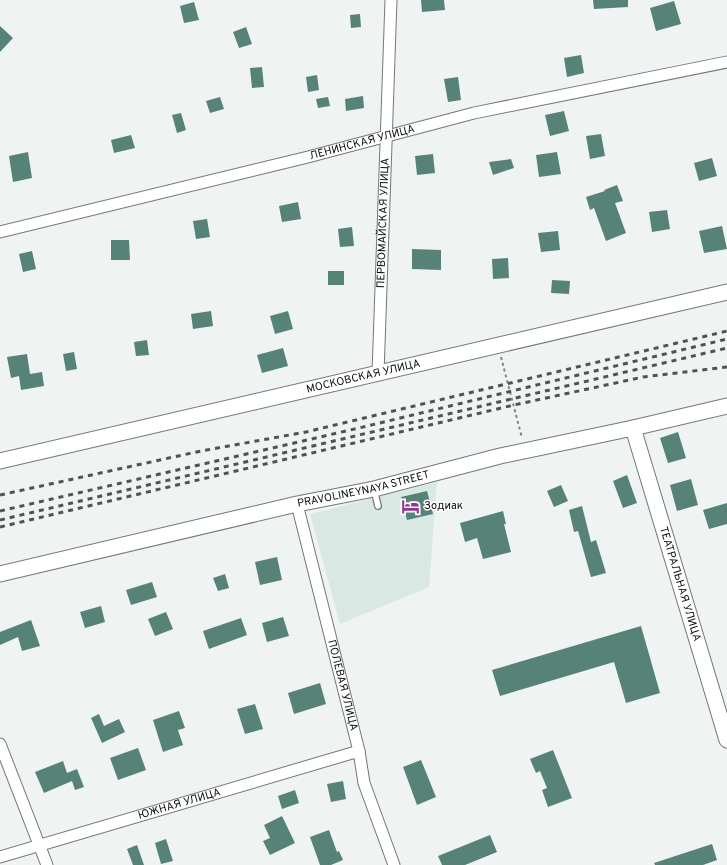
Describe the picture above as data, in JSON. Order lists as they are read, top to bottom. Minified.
{"streets":{"main road":["МОСКОВСКАЯ УЛИЦА","PRAVOLINEYNAYA STREET","ТЕАТРАЛЬНАЯ УЛИЦА"],"street":["ЛЕНИНСКАЯ УЛИЦА","ПЕРВОМАЙСКАЯ УЛИЦА","ПОЛЕВАЯ УЛИЦА","ЮЖНАЯ УЛИЦА"]},"crossings":[["ЛЕНИНСКАЯ УЛИЦА","ПЕРВОМАЙСКАЯ УЛИЦА"],["ПЕРВОМАЙСКАЯ УЛИЦА","МОСКОВСКАЯ УЛИЦА"],["PRAVOLINEYNAYA STREET","ТЕАТРАЛЬНАЯ УЛИЦА"],["PRAVOLINEYNAYA STREET","ПОЛЕВАЯ УЛИЦА"],["ПОЛЕВАЯ УЛИЦА","ЮЖНАЯ УЛИЦА"]],"places":{"hotel":["Зодиак"]}}
